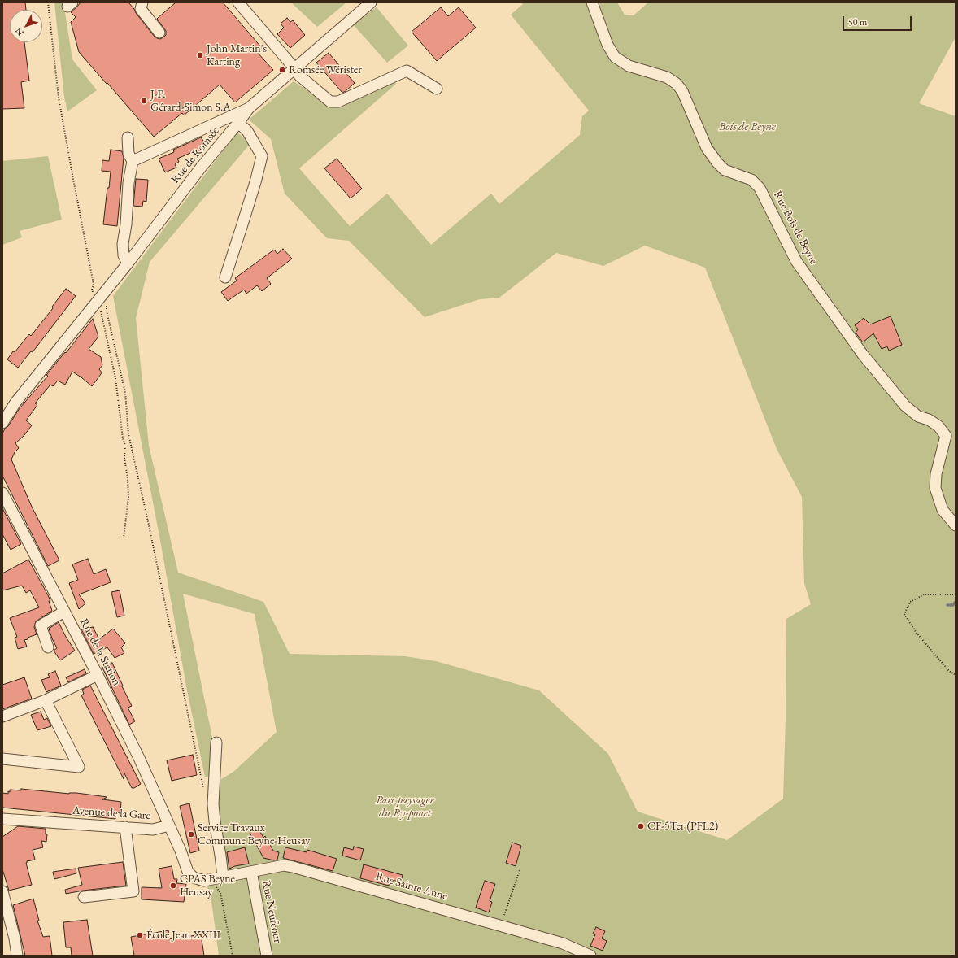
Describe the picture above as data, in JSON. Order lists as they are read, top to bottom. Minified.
{"streets":{"street":["Rue de Romsée","Rue Bois de Beyne","Rue de la Station","Avenue de la Gare","Rue Sainte Anne","Rue Neufcour"]},"crossings":[["Rue de la Station","Avenue de la Gare"],["Rue Sainte Anne","Rue Neufcour"]],"parks":["Bois de Beyne","Parc paysager du Ry-ponet"],"places":["John Martin's Karting","Romsée Wérister","J-P. Gérard-Simon S.A","CF-5Ter (PFL2)","Service Travaux Commune Beyne-Heusay","CPAS Beyne Heusay","École Jean XXIII"],"scale_bar":"50 m","north":"bottom left"}
